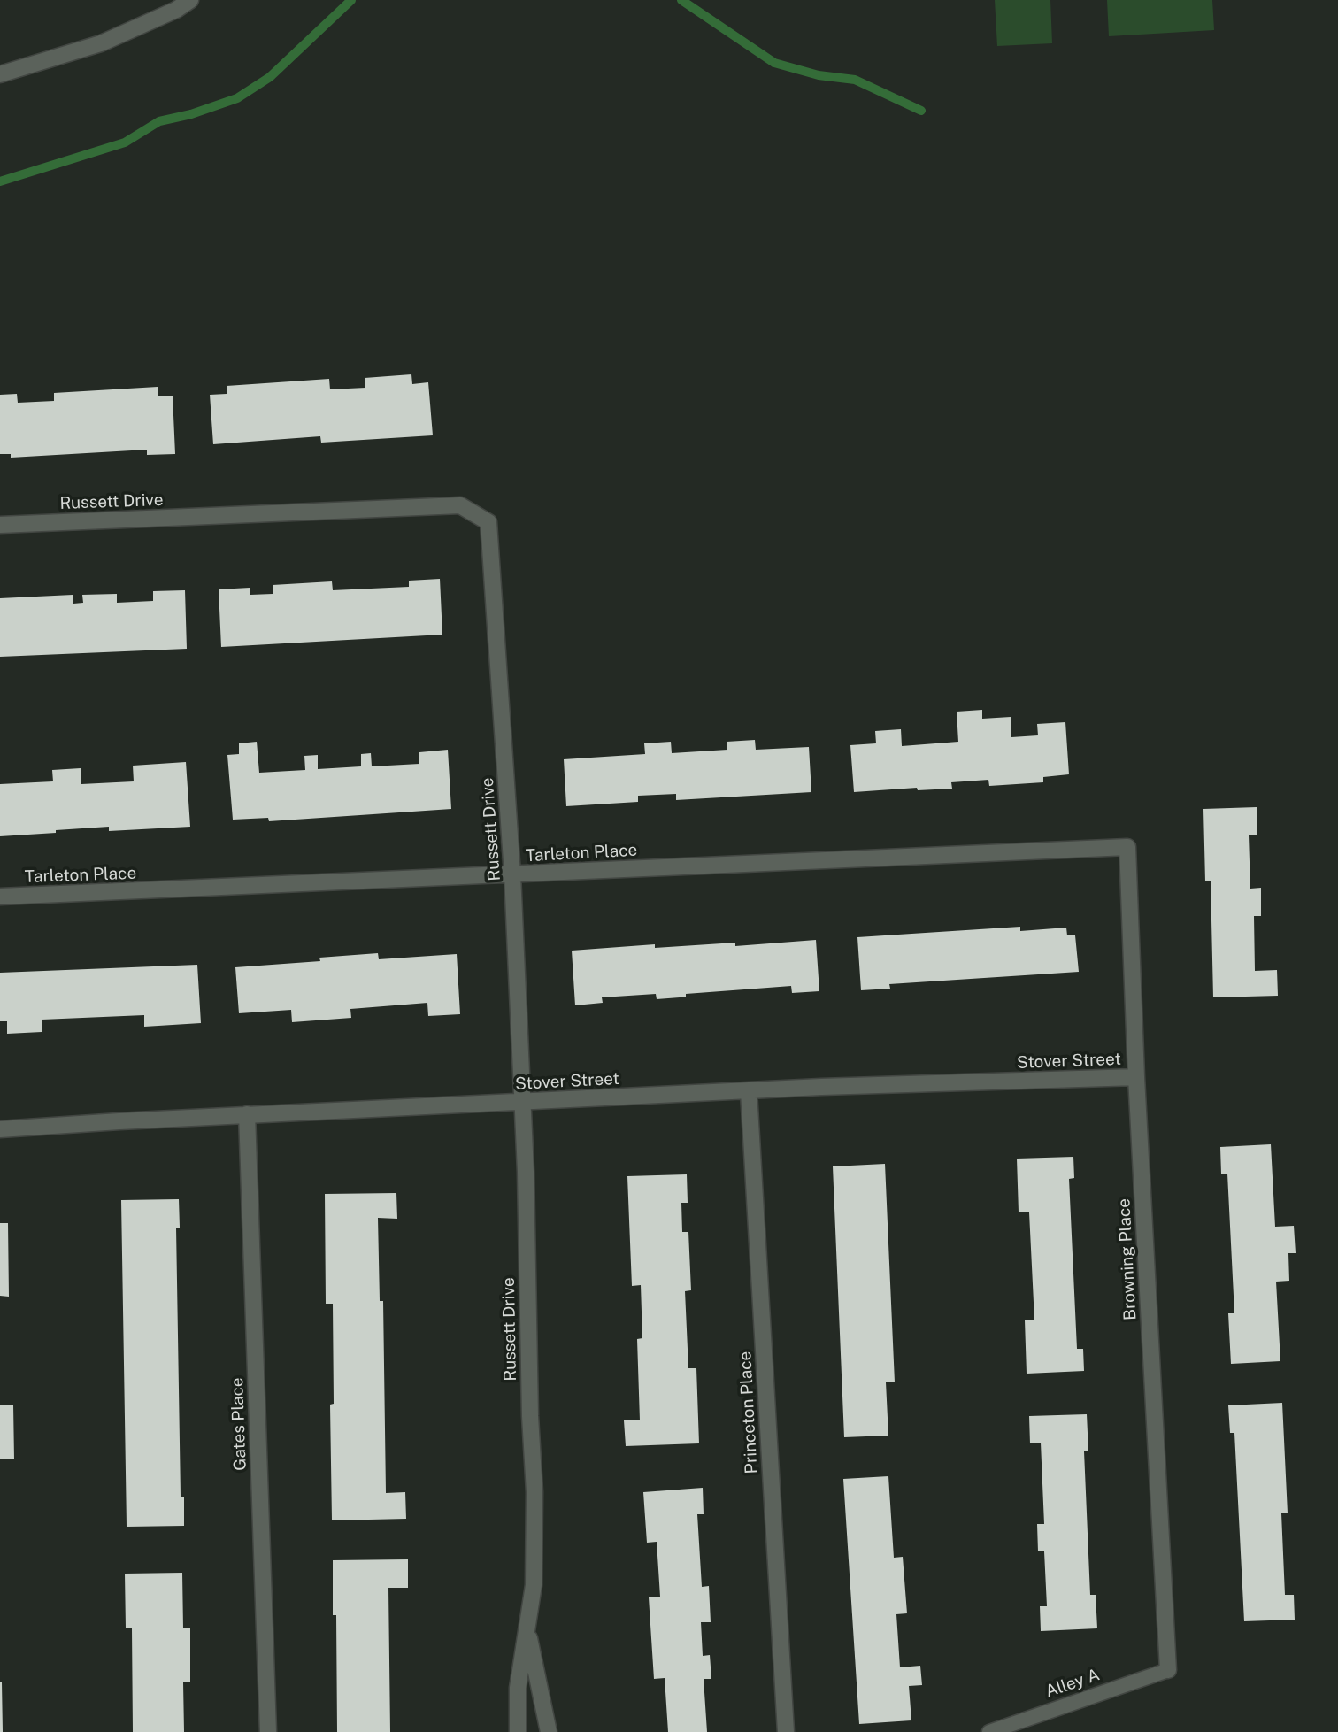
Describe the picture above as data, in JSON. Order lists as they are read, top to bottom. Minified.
{"streets":{"street":["Russett Drive","Tarleton Place","Stover Street","Browning Place","Princeton Place","Gates Place"],"lane":["Alley A"]},"crossings":[["Russett Drive","Tarleton Place"],["Russett Drive","Stover Street"],["Tarleton Place","Browning Place"],["Stover Street","Browning Place"],["Stover Street","Princeton Place"],["Stover Street","Gates Place"],["Browning Place","Alley A"]]}
